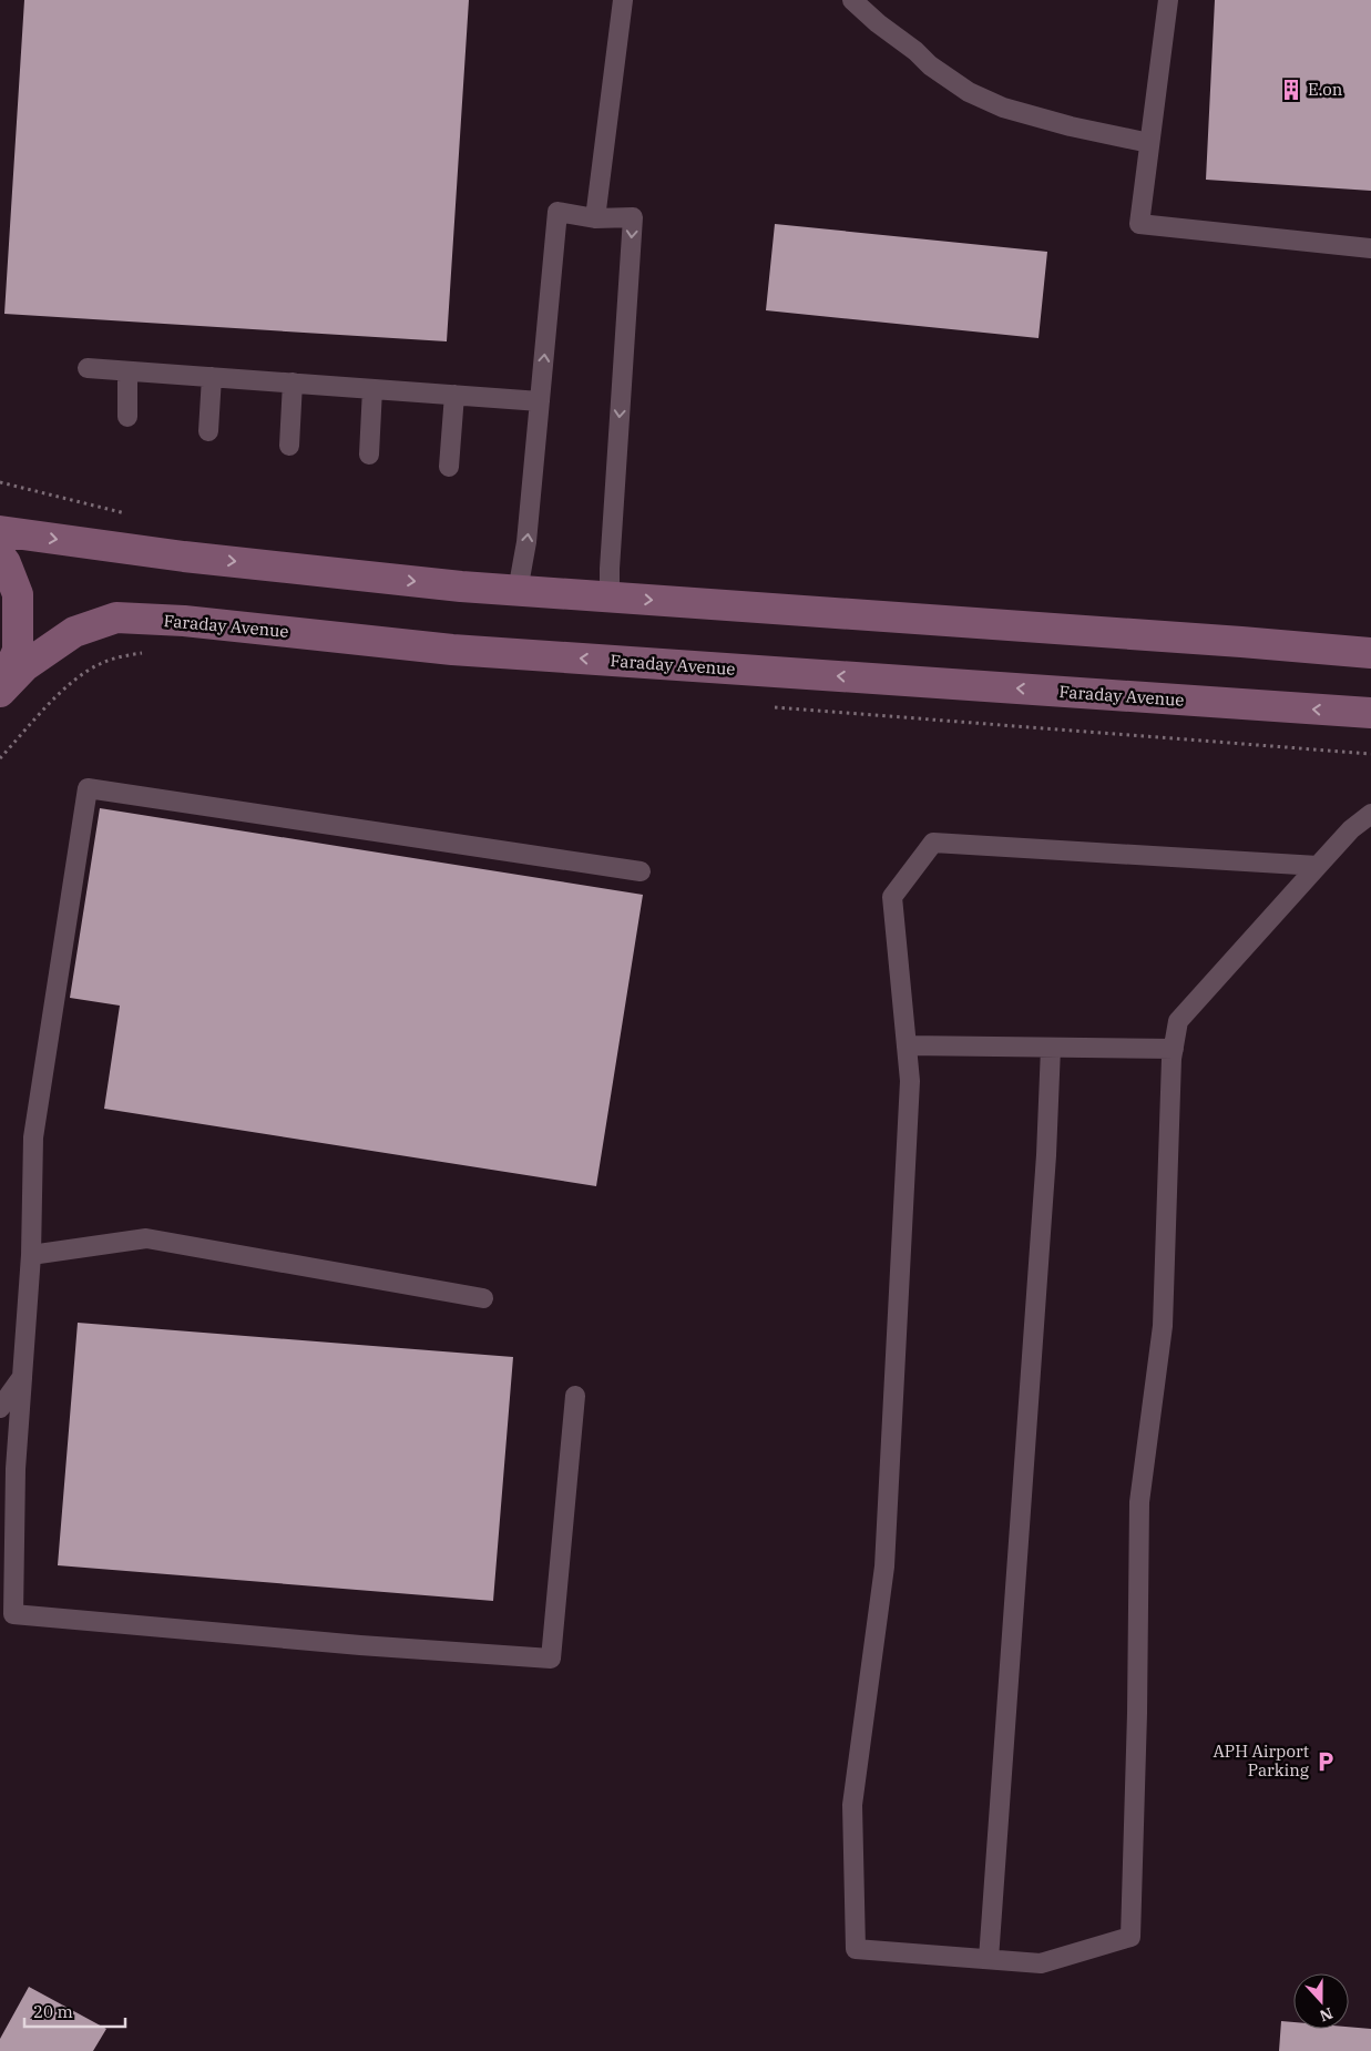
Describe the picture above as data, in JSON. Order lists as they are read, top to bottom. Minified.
{"streets":{"street":["Faraday Avenue"]},"places":{"building":["E.on"],"parking":["APH Airport Parking"]},"scale_bar":"20 m","north":"bottom"}
